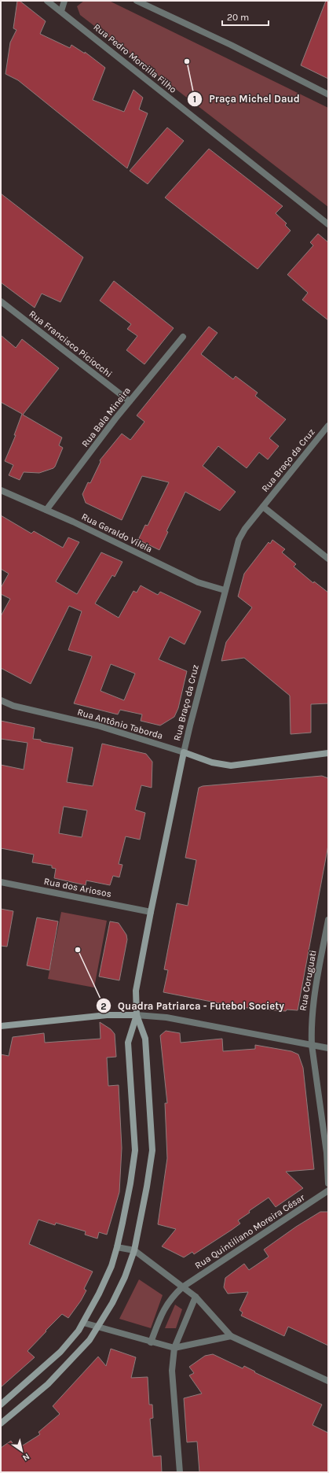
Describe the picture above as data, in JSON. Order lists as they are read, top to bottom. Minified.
{"streets":{"street":["Rua Pedro Morcilla Filho","Rua Francisco Piciocchi","Rua Bala Mineira","Rua Braço da Cruz","Rua Geraldo Vilela","Rua Antônio Taborda","Rua dos Ariosos","Rua Coruguati","Rua Quintiliano Moreira César"]},"crossings":[["Rua Francisco Piciocchi","Rua Bala Mineira"],["Rua Bala Mineira","Rua Geraldo Vilela"],["Rua Braço da Cruz","Rua Geraldo Vilela"],["Rua Braço da Cruz","Rua Antônio Taborda"],["Rua Braço da Cruz","Rua dos Ariosos"]],"places":["Praça Michel Daud","Quadra Patriarca - Futebol Society"],"scale_bar":"20 m","north":"bottom right"}
